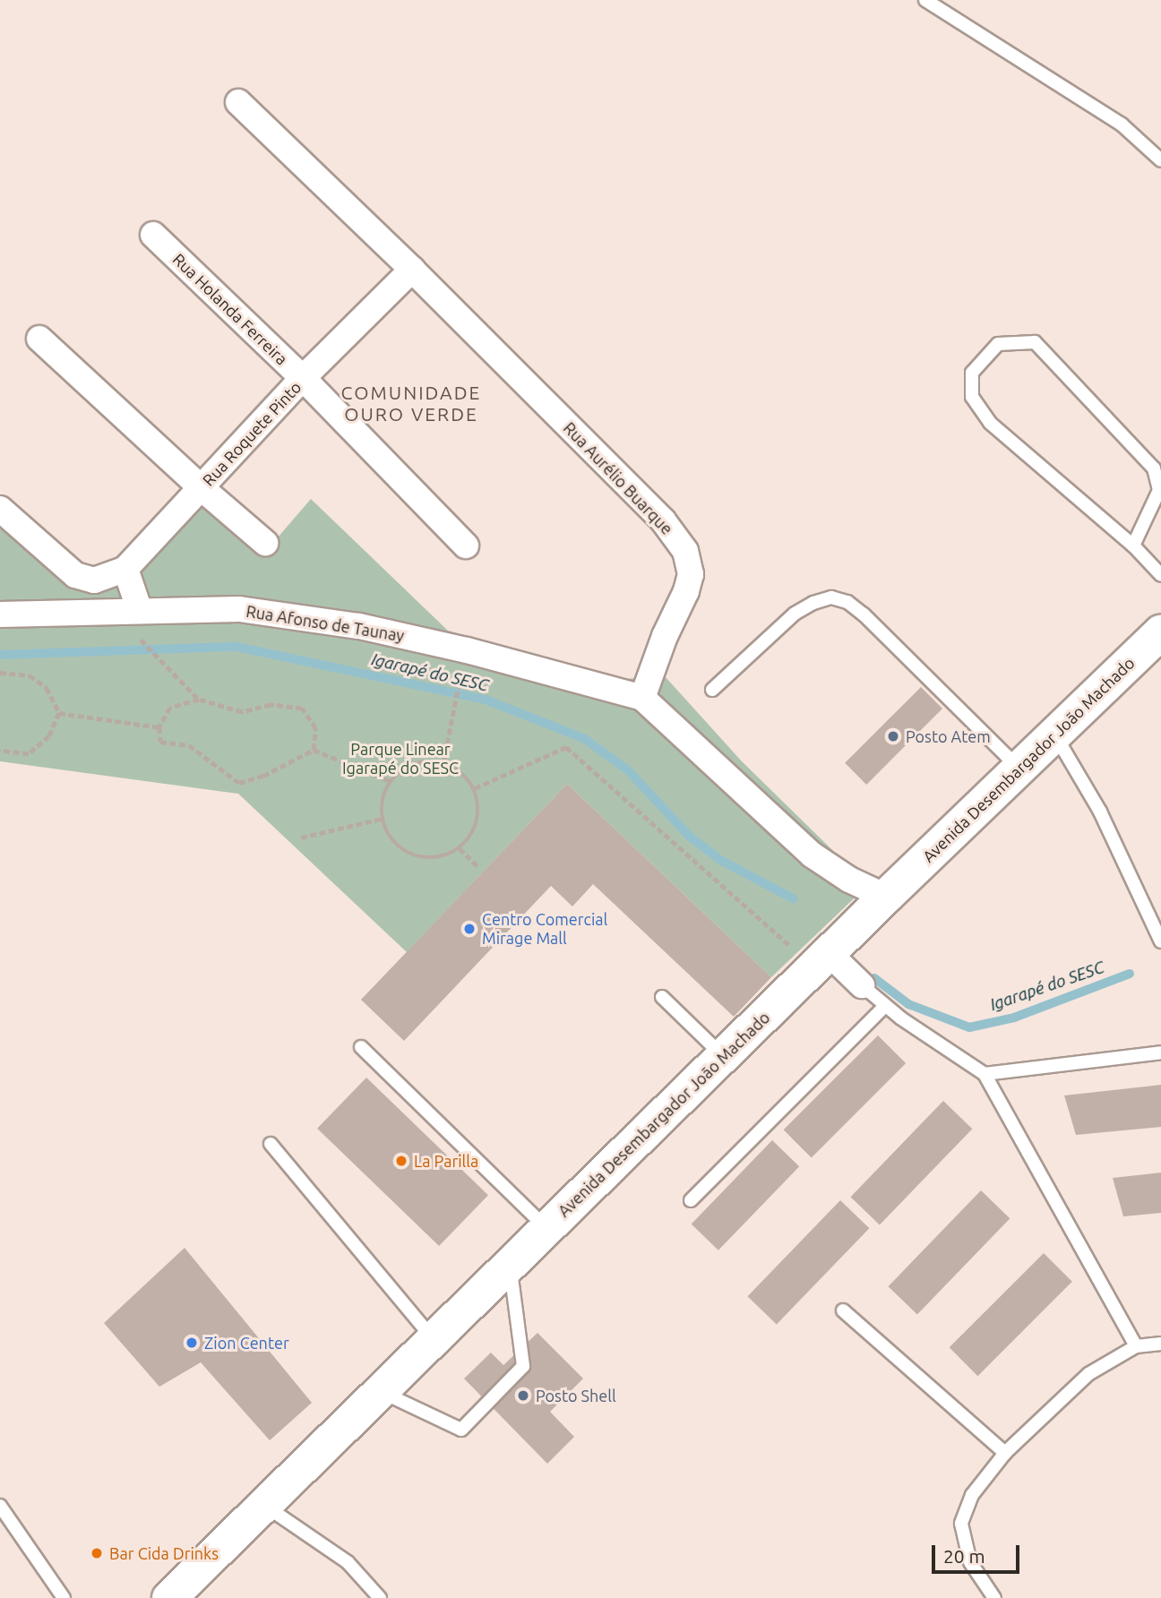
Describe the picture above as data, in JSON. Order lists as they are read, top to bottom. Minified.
{"streets":{"main road":["Avenida Desembargador João Machado"],"street":["Rua Holanda Ferreira","Rua Roquete Pinto","Rua Aurélio Buarque","Rua Afonso de Taunay"]},"crossings":[["Rua Holanda Ferreira","Rua Roquete Pinto"],["Rua Roquete Pinto","Rua Aurélio Buarque"],["Rua Aurélio Buarque","Rua Afonso de Taunay"]],"districts":["COMUNIDADE OURO VERDE"],"water":["Igarapé do SESC"],"parks":["Parque Linear Igarapé do SESC"],"places":["Posto Atem","Centro Comercial Mirage Mall","La Parilla","Zion Center","Posto Shell","Bar Cida Drinks"],"scale_bar":"20 m"}
